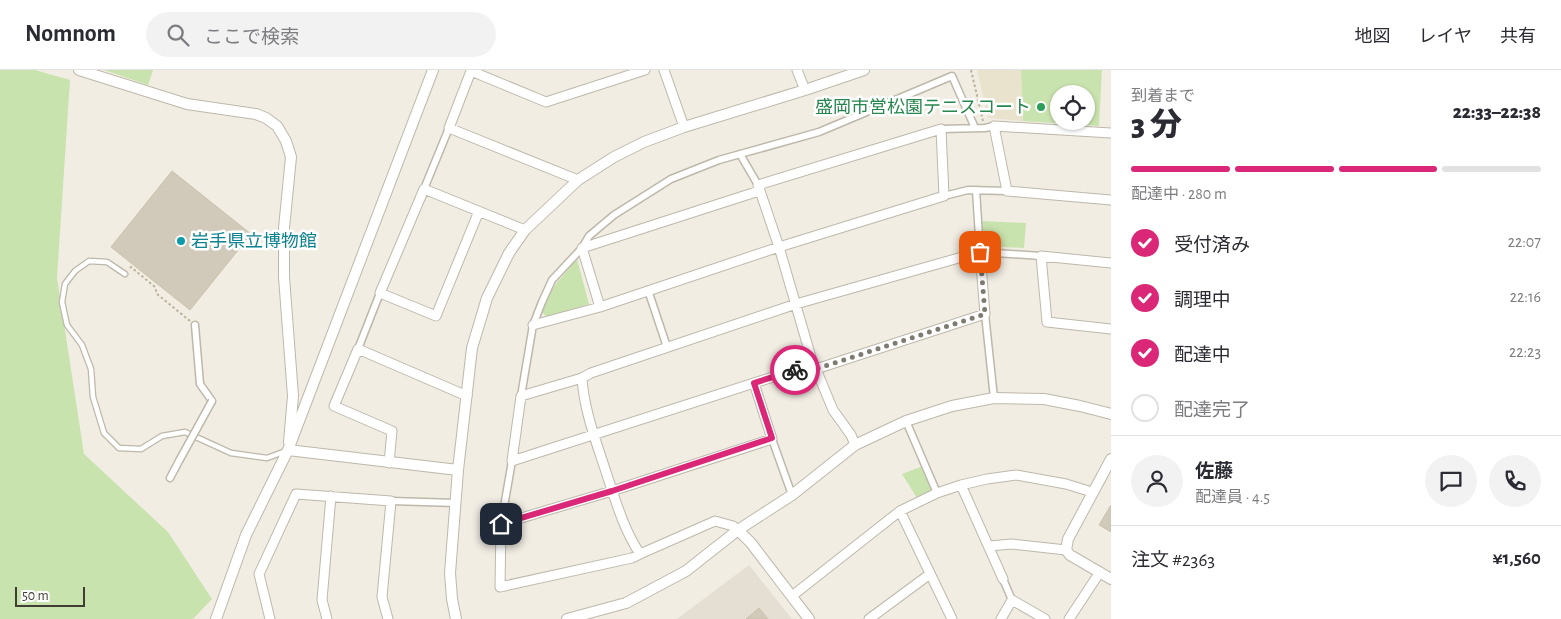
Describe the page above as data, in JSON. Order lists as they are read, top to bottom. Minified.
{"places":["盛岡市営松園テニスコート","岩手県立博物館"],"scale_bar":"50 m","page":{"header":"Nomnom","search":"ここで検索","nav":["地図","レイヤ","共有"],"heading":["3 分","到着まで","22:33–22:38"],"panel":["佐藤","配達員 · 4.5","注文 #2363","¥1,560"],"bar":"配達中 · 280 m","list":[["受付済み","22:07"],["調理中","22:16"],["配達中","22:23"],"配達完了"],"scale":"50 m"}}
